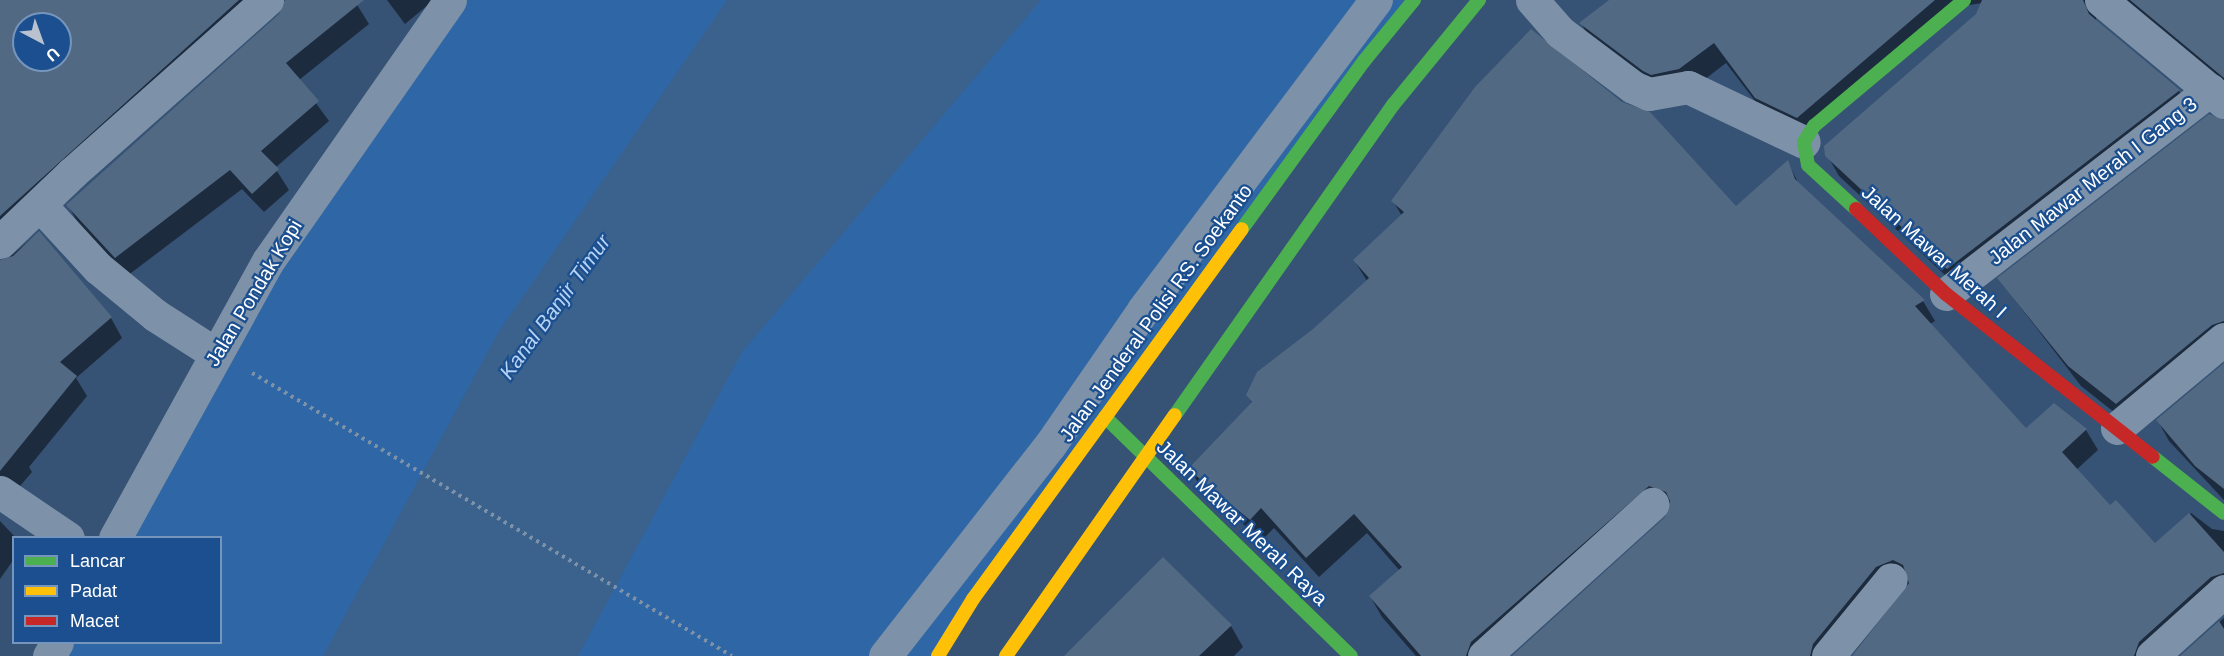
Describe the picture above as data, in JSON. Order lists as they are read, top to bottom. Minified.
{"streets":{"main road":["Jalan Mawar Merah I","Jalan Jenderal Polisi RS. Soekanto","Jalan Mawar Merah Raya"],"street":["Jalan Mawar Merah I Gang 3","Jalan Pondak Kopi"]},"crossings":[["Jalan Mawar Merah I Gang 3","Jalan Mawar Merah I"],["Jalan Jenderal Polisi RS. Soekanto","Jalan Mawar Merah Raya"]],"water":["Kanal Banjir Timur"],"legend":["Lancar","Padat","Macet"],"north":"bottom right"}
